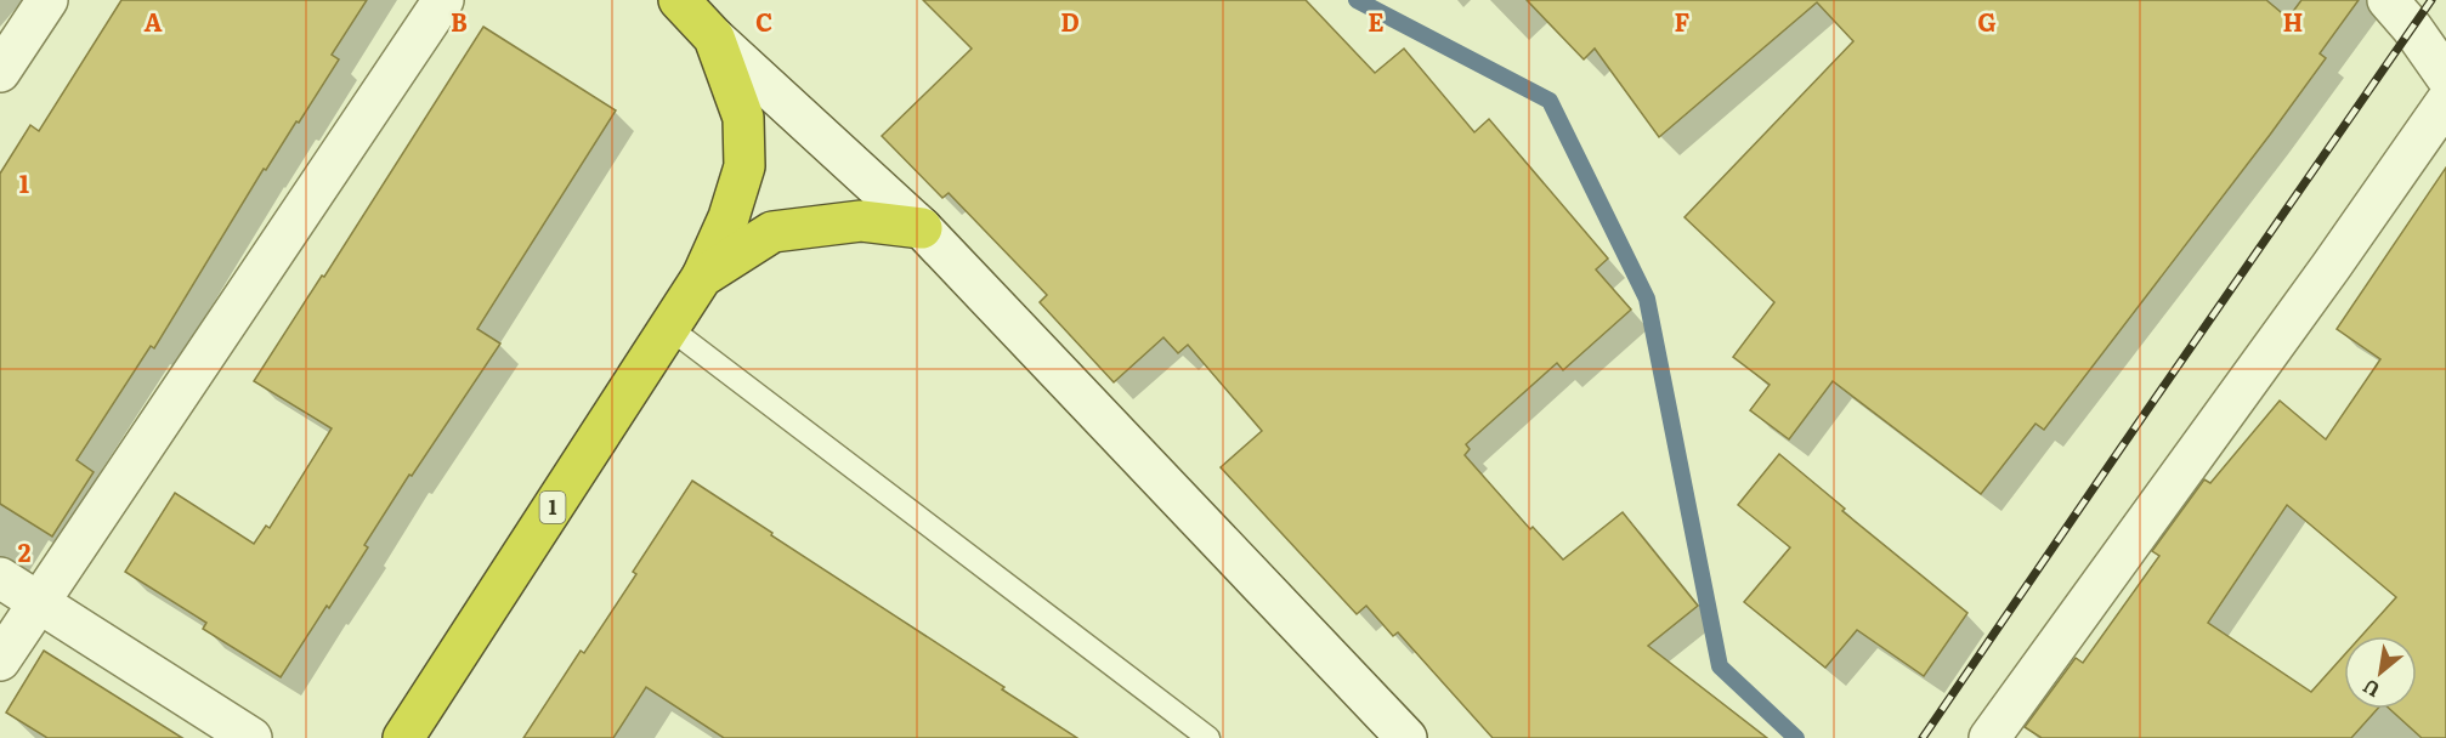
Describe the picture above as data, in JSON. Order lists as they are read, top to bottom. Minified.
{"streets":{"highway":["1"]},"north":"bottom left","grid":{"columns":["A","B","C","D","E","F","G","H"],"rows":["1","2"]}}
